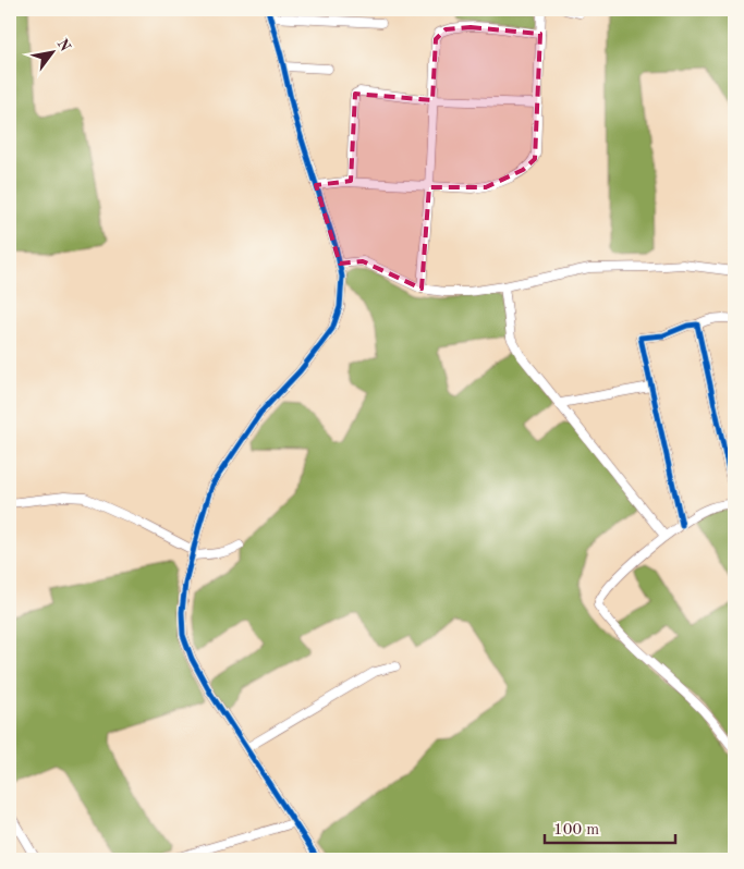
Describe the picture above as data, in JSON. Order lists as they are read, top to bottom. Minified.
{"scale_bar":"100 m","north":"top right"}
